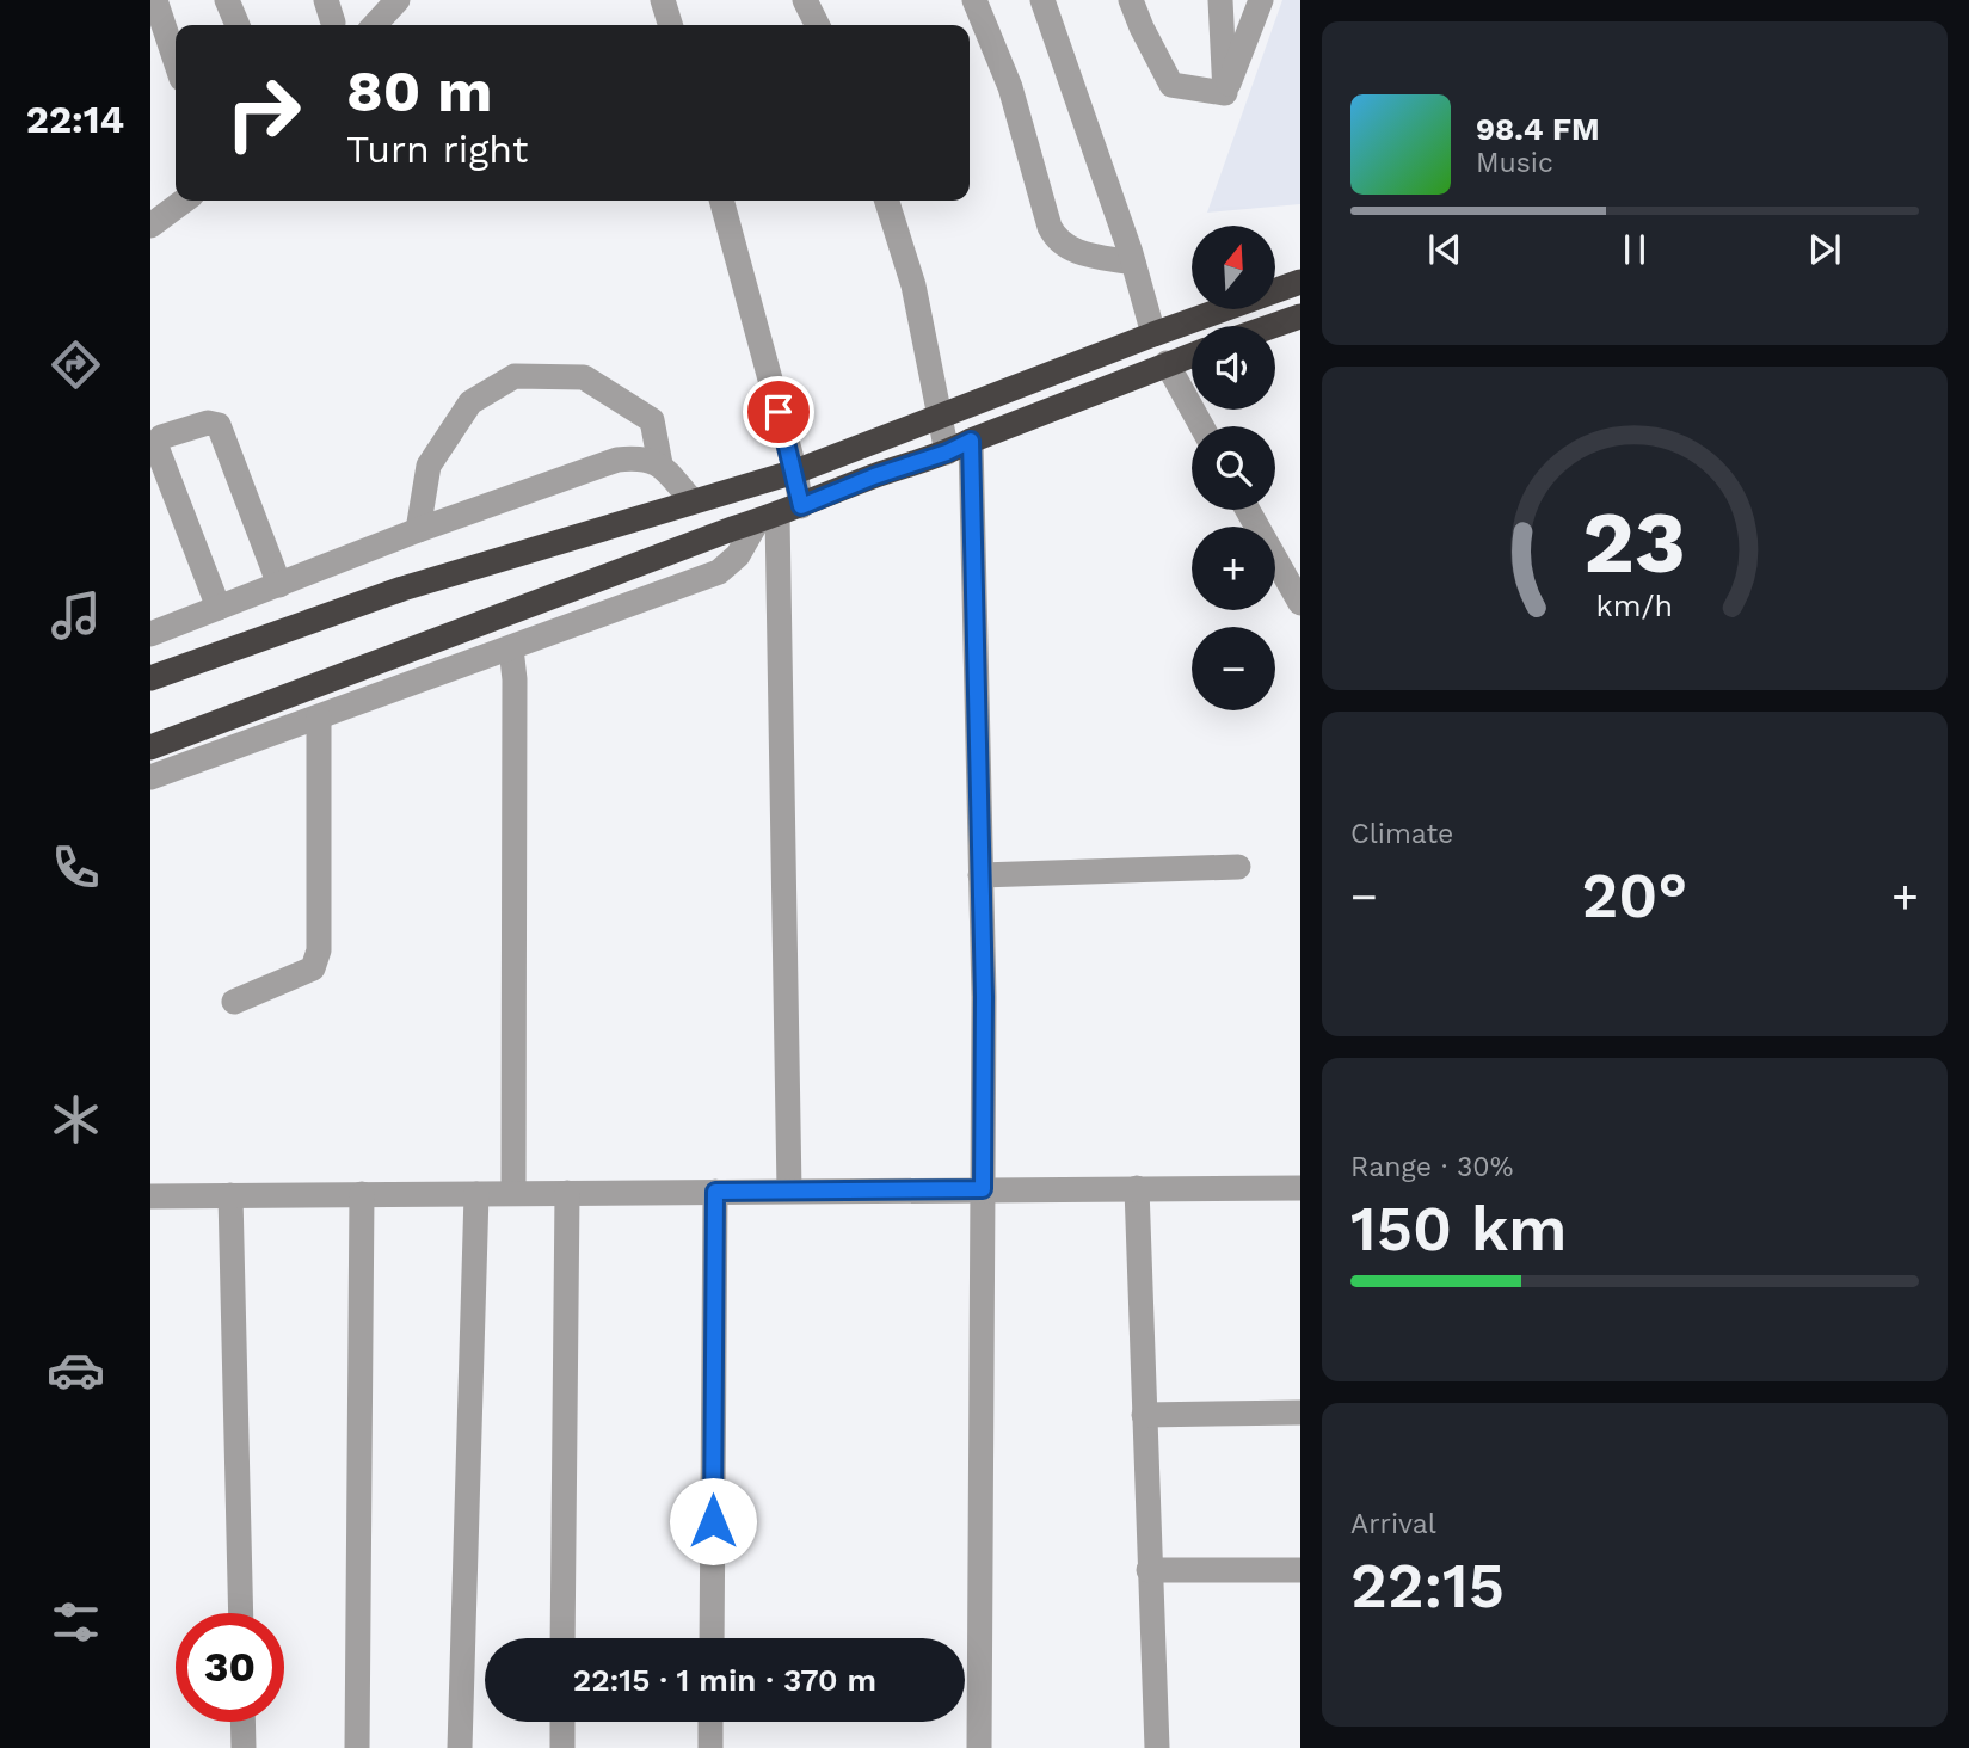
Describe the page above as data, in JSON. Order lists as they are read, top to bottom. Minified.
{"north":"top","page":{"tabs":"22:14","turn":["80 m","Turn right"],"song":["98.4 FM","Music"],"map_buttons":["+","−"],"tile":["Climate",["Range · 30%","150 km"],["Arrival","22:15"]],"heat":["−","20°","+"],"limit":"30","trip":"22:15 · 1 min · 370 m","gauge":["23","km/h"]}}
